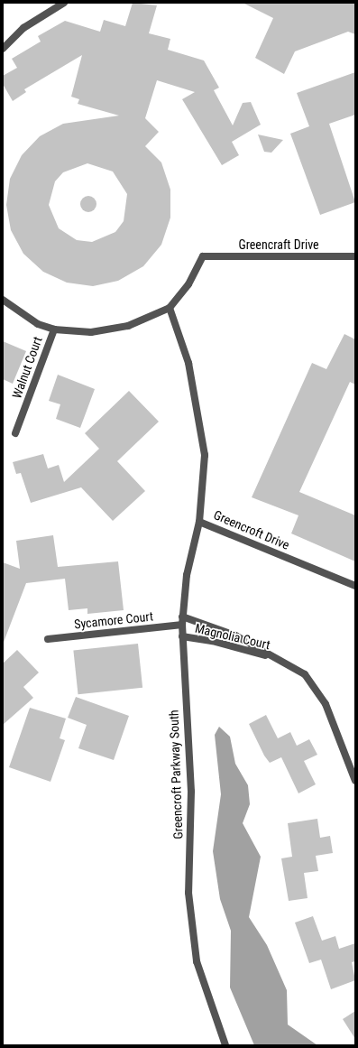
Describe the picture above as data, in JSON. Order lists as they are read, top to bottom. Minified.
{"streets":{"street":["Greencraft Drive","Walnut Court","Greencroft Drive","Sycamore Court","Magnolia Court","Greencroft Parkway South"]},"crossings":[["Greencraft Drive","Greencroft Drive"],["Greencroft Drive","Greencroft Parkway South"],["Sycamore Court","Greencroft Parkway South"],["Magnolia Court","Greencroft Parkway South"]]}
